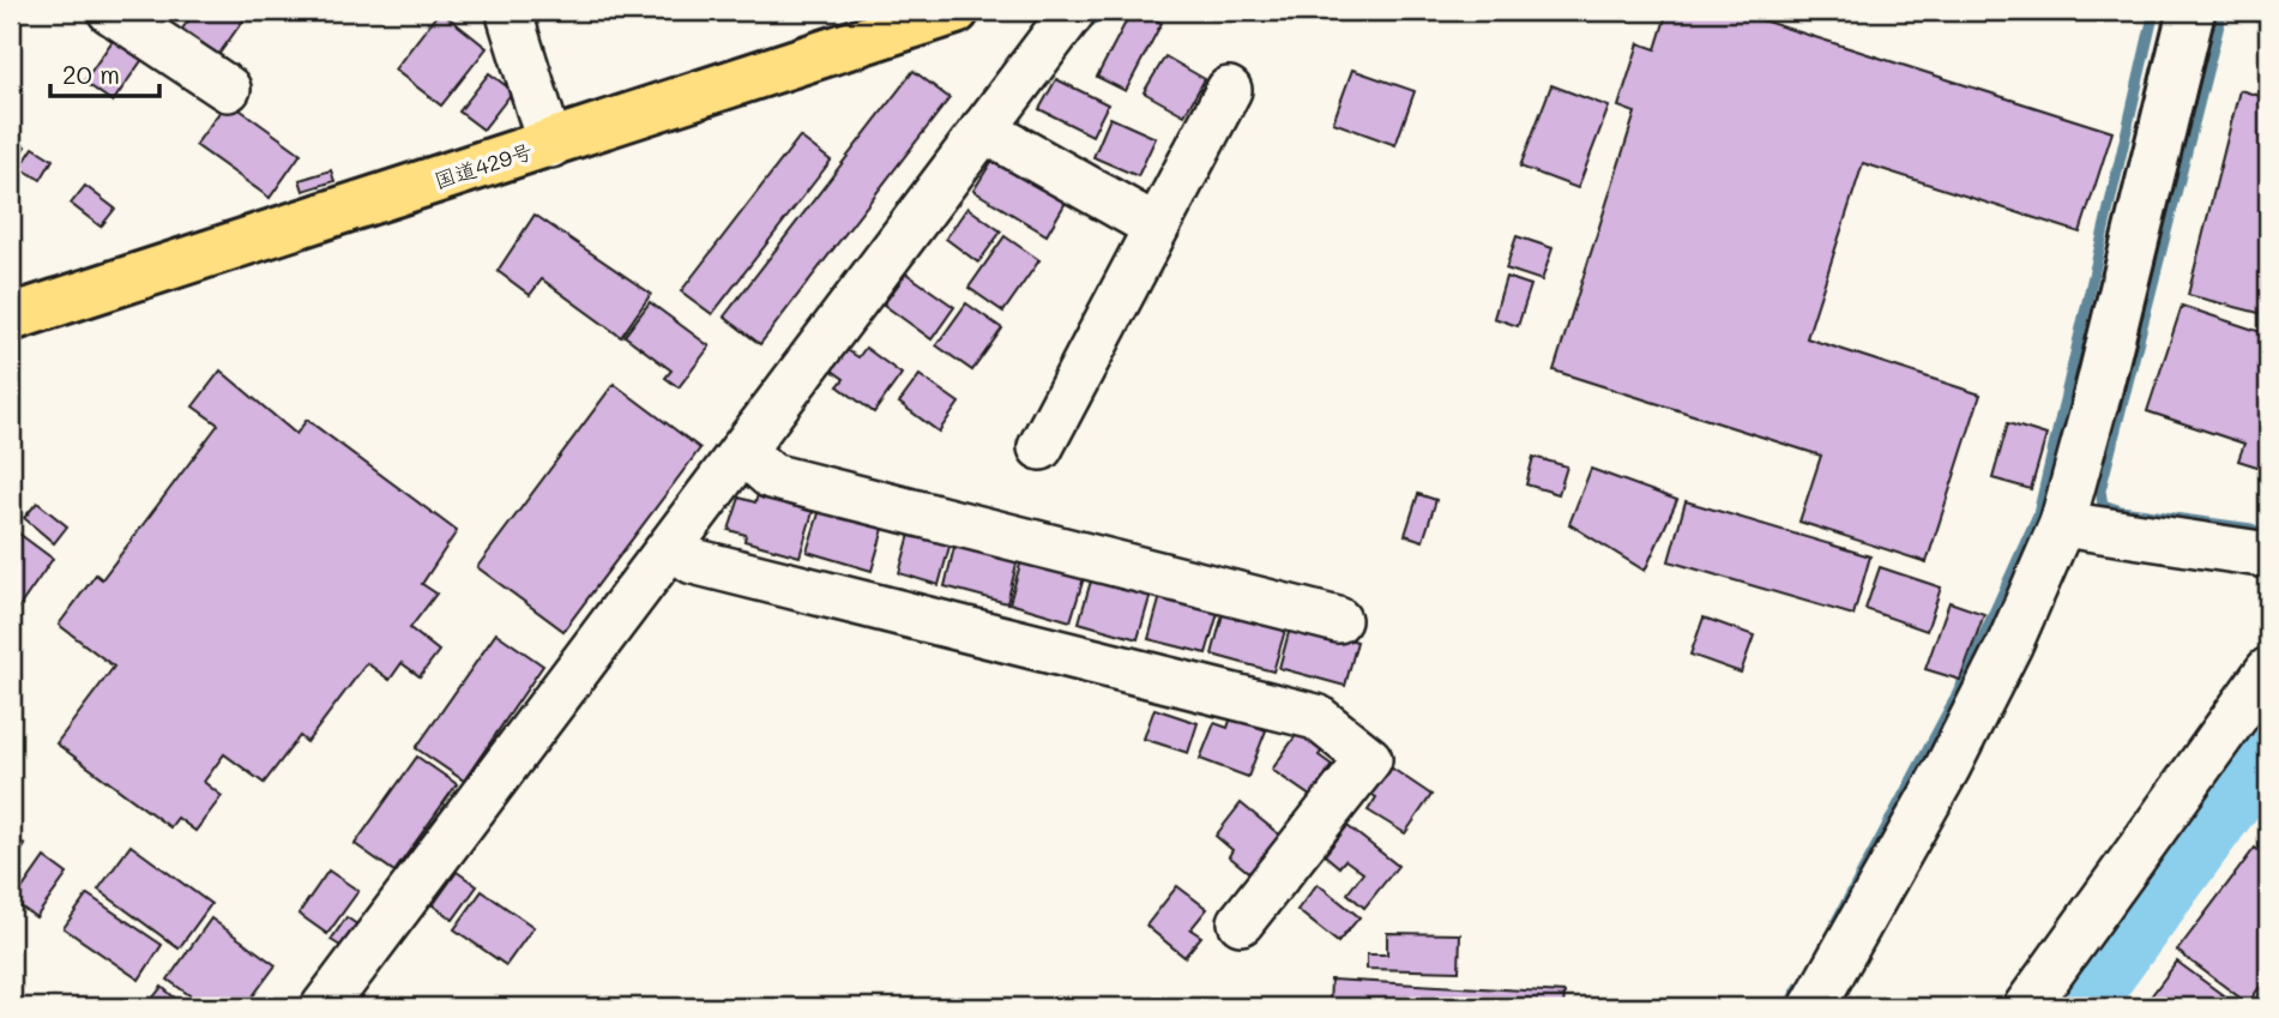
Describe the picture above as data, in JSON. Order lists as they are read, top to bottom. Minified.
{"streets":{"highway":["国道429号"]},"scale_bar":"20 m"}
